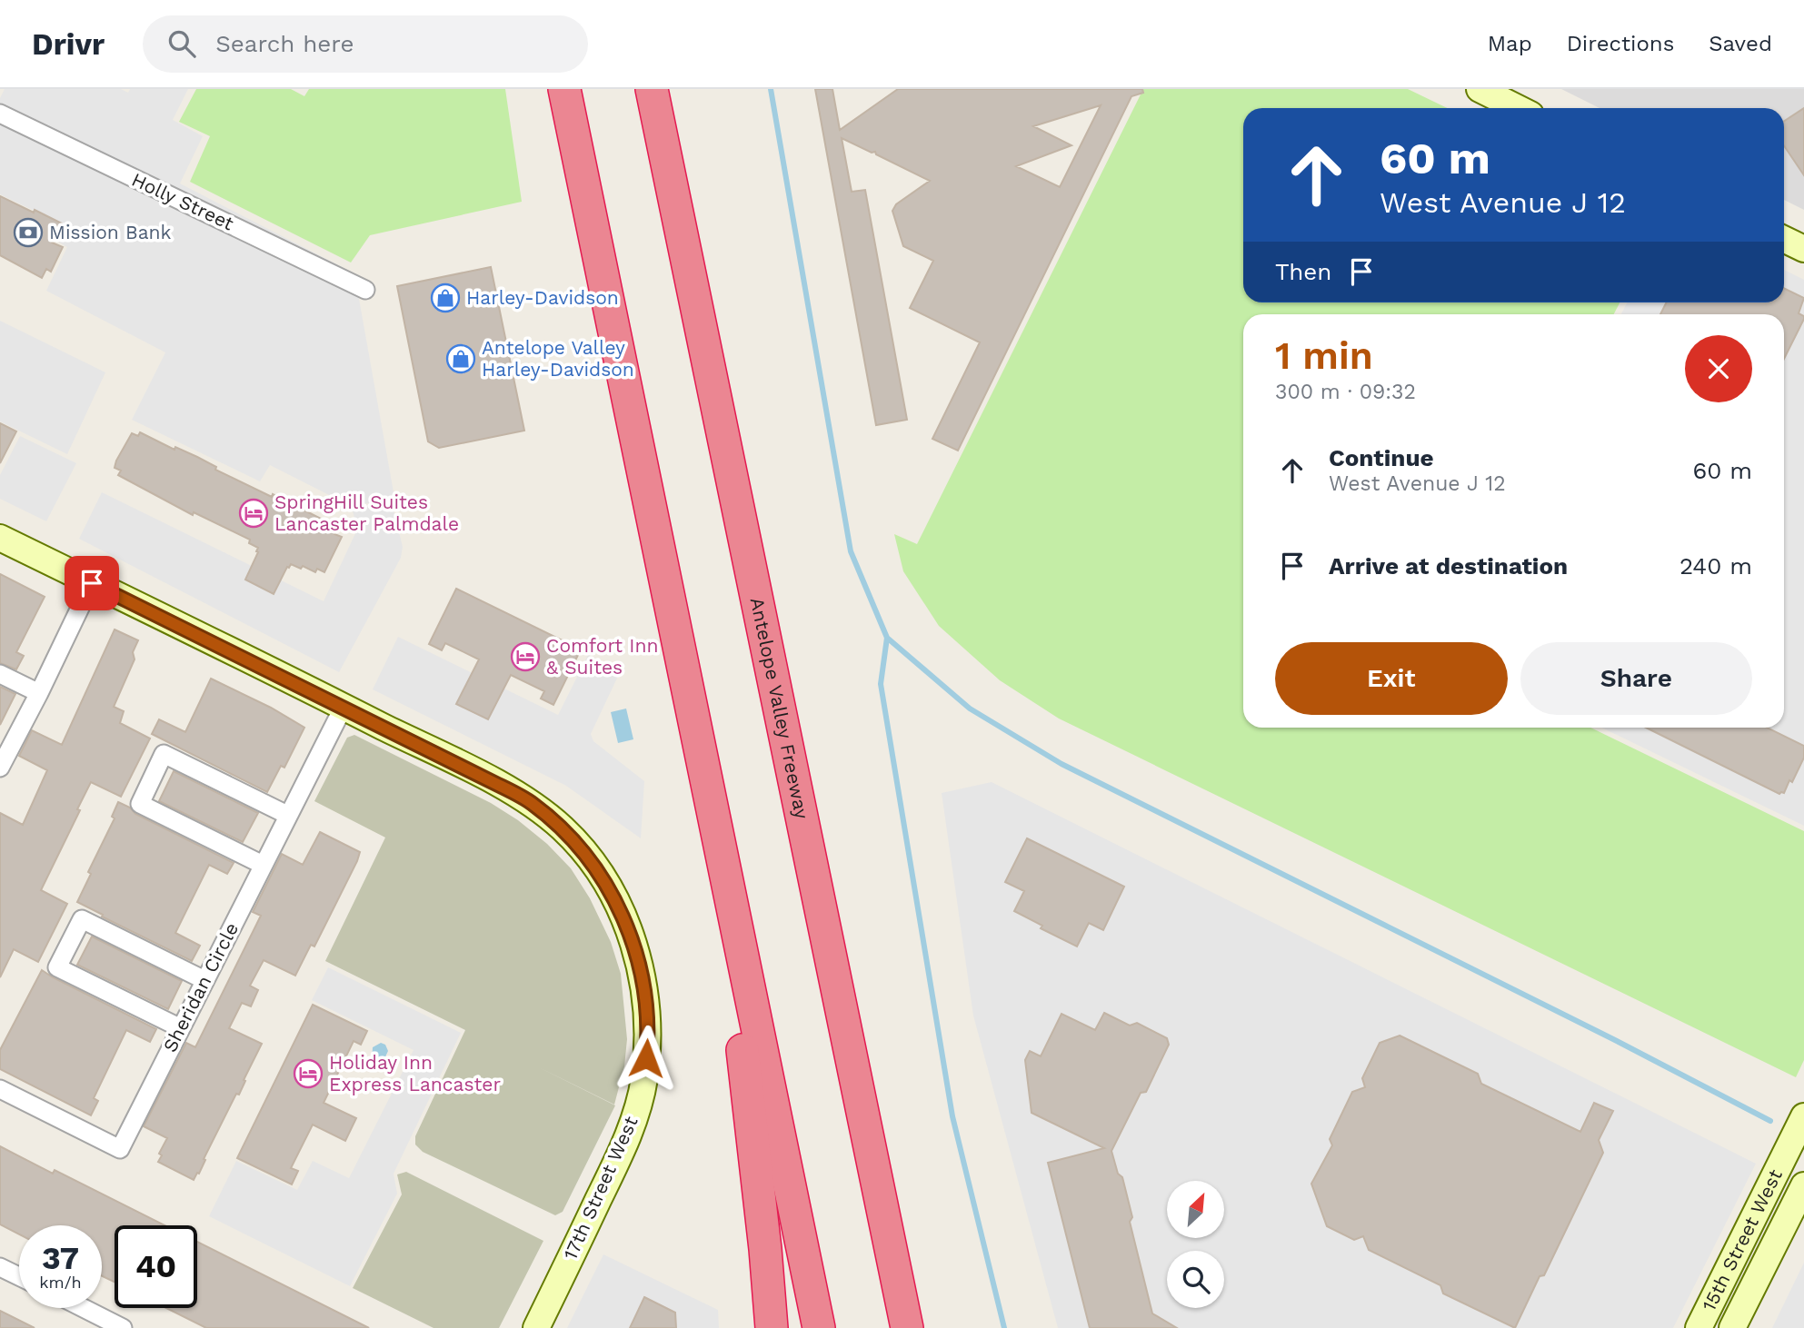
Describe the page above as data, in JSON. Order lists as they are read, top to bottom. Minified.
{"streets":{"highway":["Antelope Valley Freeway"],"street":["Holly Street","Sheridan Circle","17th Street West","15th Street West"]},"crossings":[["Sheridan Circle","17th Street West"]],"places":{"bank":["Mission Bank"],"shop":["Harley-Davidson","Antelope Valley Harley-Davidson"],"hotel":["SpringHill Suites Lancaster Palmdale","Comfort Inn & Suites","Holiday Inn Express Lancaster"]},"north":"top right","page":{"header":"Drivr","search":"Search here","nav":["Map","Directions","Saved"],"turn":["60 m","West Avenue J 12"],"then":"Then","heading":["1 min","300 m · 09:32"],"list":[{"name":"Continue","note":"West Avenue J 12","value":"60 m"},{"name":"Arrive at destination","value":"240 m"}],"buttons":["Exit","Share"],"speed":"37 km/h","limit":"40"}}
